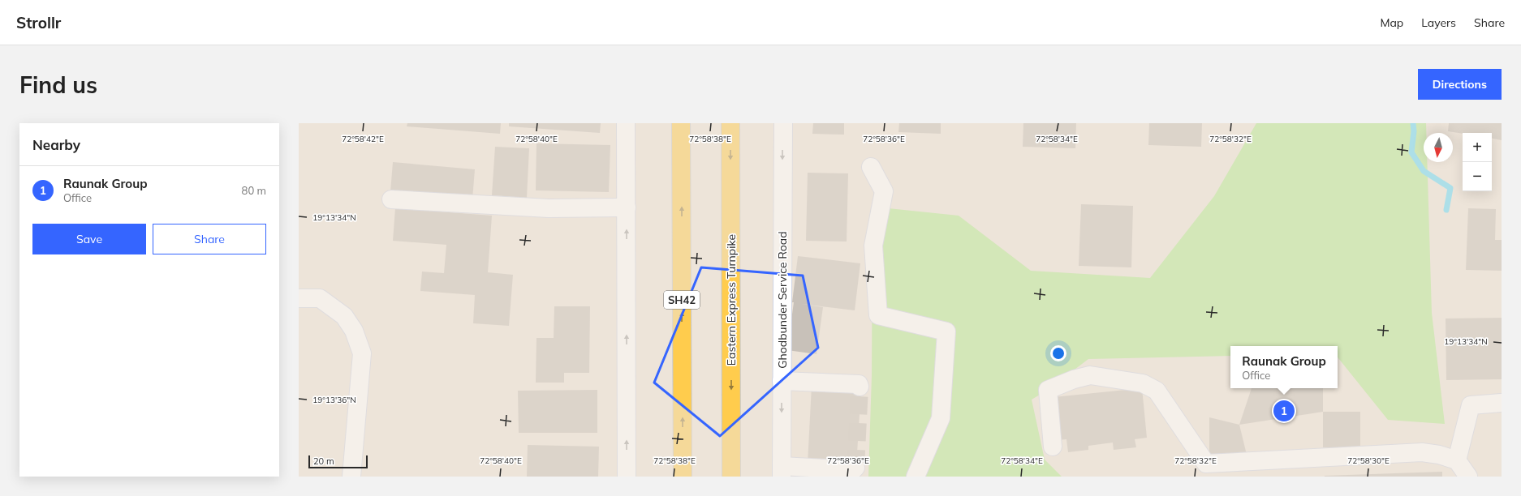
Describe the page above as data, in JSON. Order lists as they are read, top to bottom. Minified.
{"streets":{"main road":["SH42","Eastern Express Turnpike"],"street":["Ghodbunder Service Road"]},"scale_bar":"20 m","north":"bottom","page":{"header":"Strollr","nav":["Map","Layers","Share"],"buttons":["Directions",["Save","Share"]],"title":"Find us","heading":"Nearby","map_buttons":["+","−"],"list":[{"mark":"1","name":"Raunak Group","note":"Office","value":"80 m"}],"popup":["Raunak Group","Office"],"pins":"1","scale":"20 m"},"coordinates":["72°58'42\"E","72°58'40\"E","72°58'38\"E","72°58'36\"E","72°58'34\"E","72°58'32\"E","19°13'34\"N","19°13'36\"N","72°58'30\"E"]}
